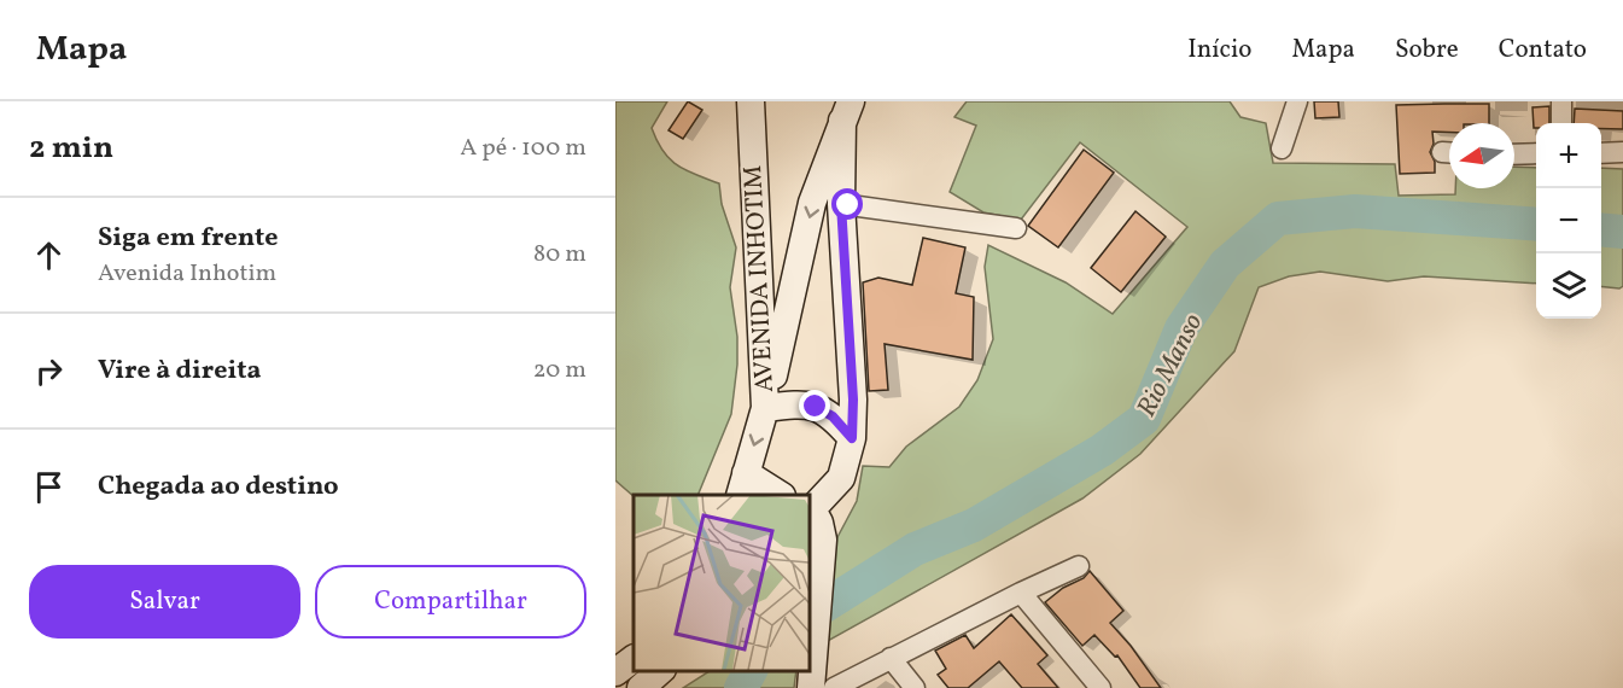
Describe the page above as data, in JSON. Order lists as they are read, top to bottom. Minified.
{"streets":{"main road":["AVENIDA INHOTIM"]},"water":["Rio Manso"],"north":"left","page":{"header":"Mapa","nav":["Início","Mapa","Sobre","Contato"],"heading":["2 min","A pé · 100 m"],"map_buttons":["+","−"],"list":[["Siga em frente","Avenida Inhotim","80 m"],["Vire à direita","20 m"],"Chegada ao destino"],"buttons":["Salvar","Compartilhar"]}}
